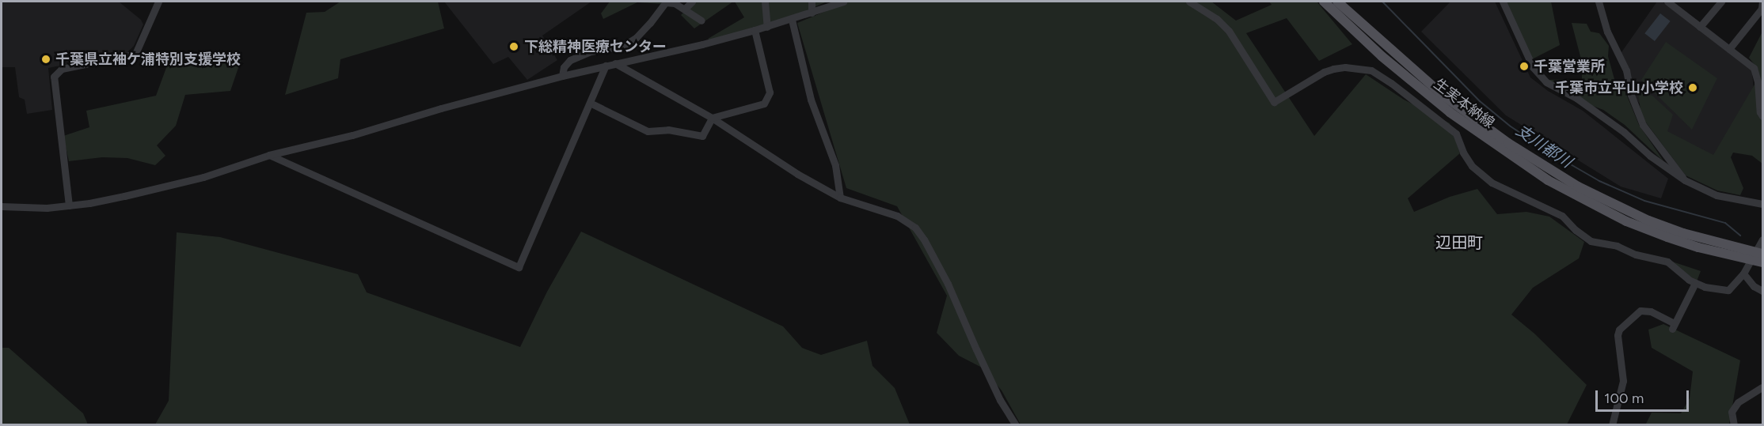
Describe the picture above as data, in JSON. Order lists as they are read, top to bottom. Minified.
{"streets":{"main road":["生実本納線"]},"districts":["辺田町"],"water":["支川都川"],"places":["下総精神医療センター","千葉県立袖ケ浦特別支援学校","千葉営業所","千葉市立平山小学校"],"scale_bar":"100 m"}
